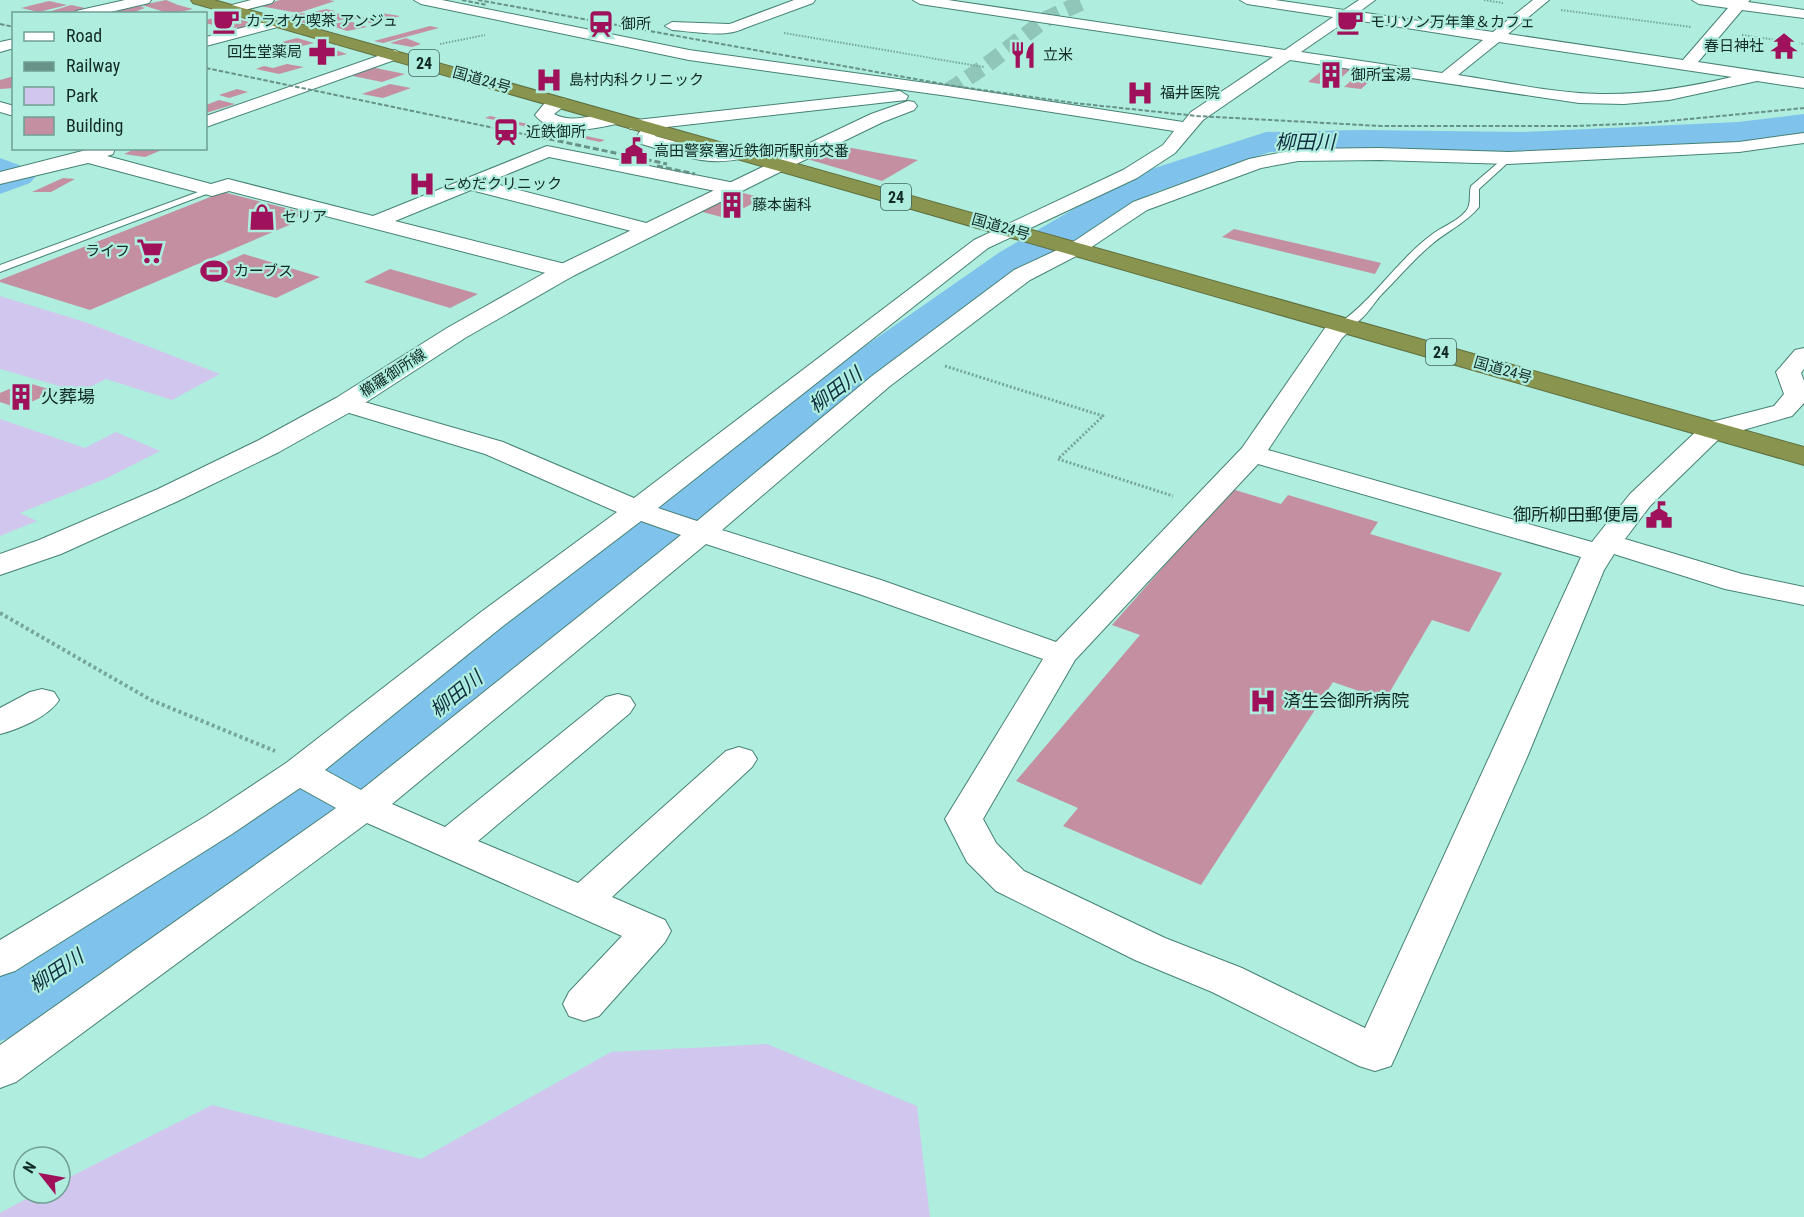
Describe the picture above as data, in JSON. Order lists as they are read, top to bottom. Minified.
{"streets":{"highway":["24","国道24号"],"main road":["櫛羅御所線"]},"crossings":[["国道24号","櫛羅御所線"]],"water":["柳田川"],"places":{"cafe":["カラオケ喫茶 アンジュ","モリソン万年筆＆カフェ"],"station":["御所","近鉄御所"],"temple":["春日神社"],"pharmacy":["回生堂薬局"],"restaurant":["立米"],"building":["御所宝湯","藤本歯科","火葬場"],"hospital":["島村内科クリニック","福井医院","こめだクリニック","済生会御所病院"],"public building":["高田警察署近鉄御所駅前交番","御所柳田郵便局"],"shop":["セリア"],"supermarket":["ライフ"],"sports":["カーブス"]},"legend":["Road","Railway","Park","Building"],"north":"top left"}
